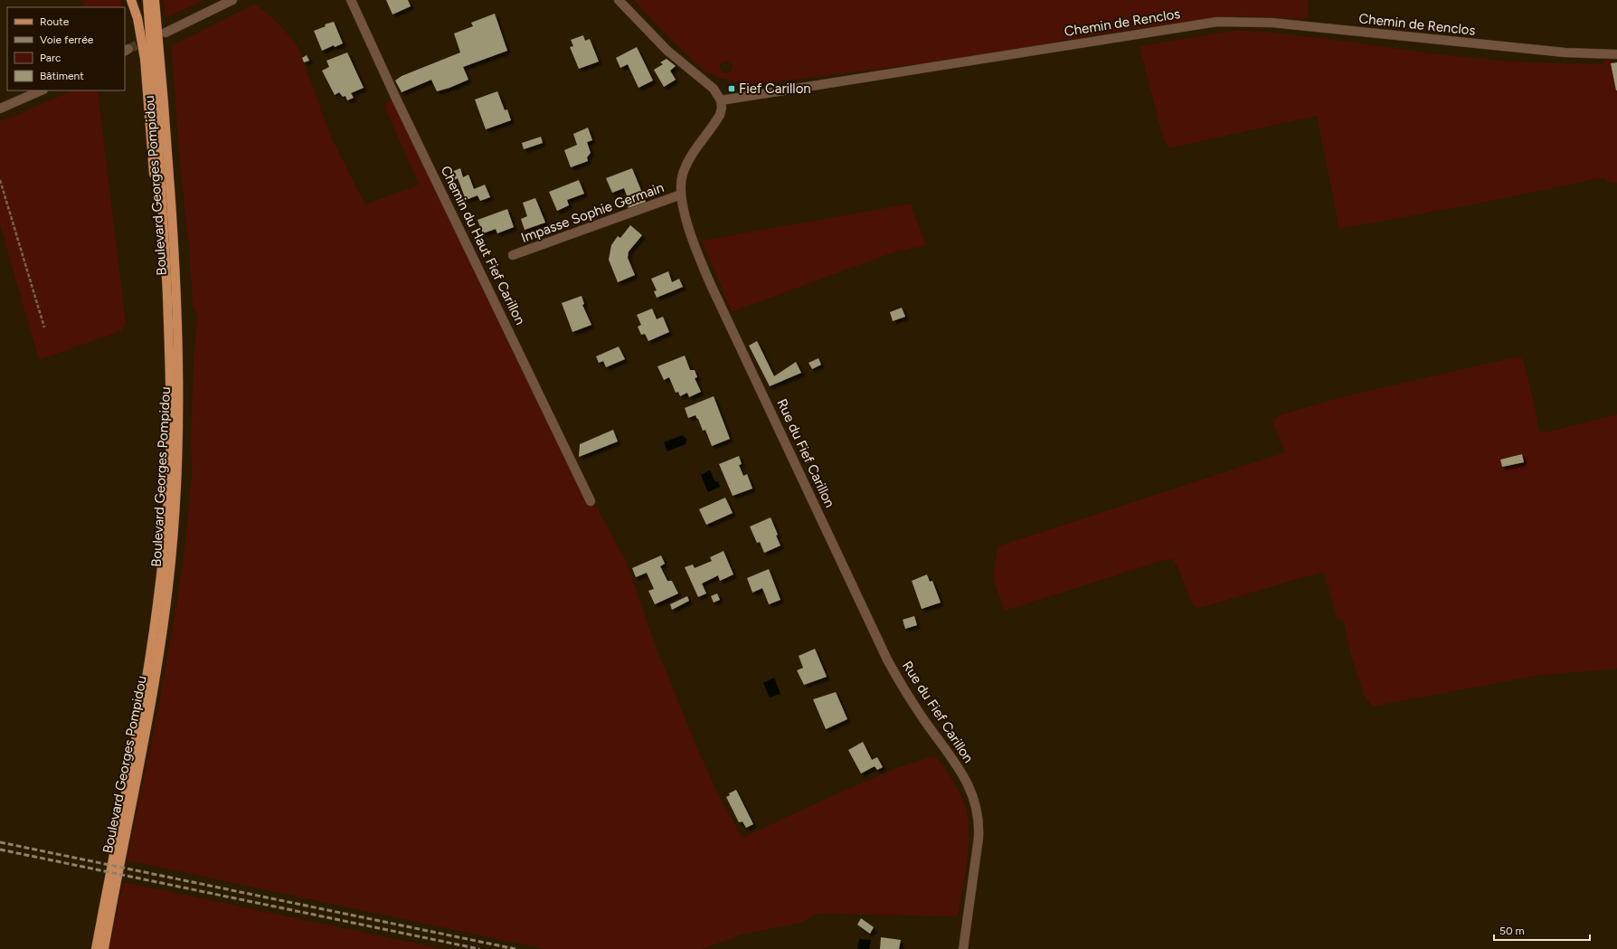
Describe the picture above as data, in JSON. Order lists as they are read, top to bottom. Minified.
{"streets":{"main road":["Boulevard Georges Pompidou"],"street":["Chemin de Renclos","Impasse Sophie Germain","Chemin du Haut Fief Carillon","Rue du Fief Carillon"]},"crossings":[["Chemin de Renclos","Rue du Fief Carillon"],["Impasse Sophie Germain","Rue du Fief Carillon"]],"places":{"transit":["Fief Carillon"]},"legend":["Route","Voie ferrée","Parc","Bâtiment"],"scale_bar":"50 m"}
